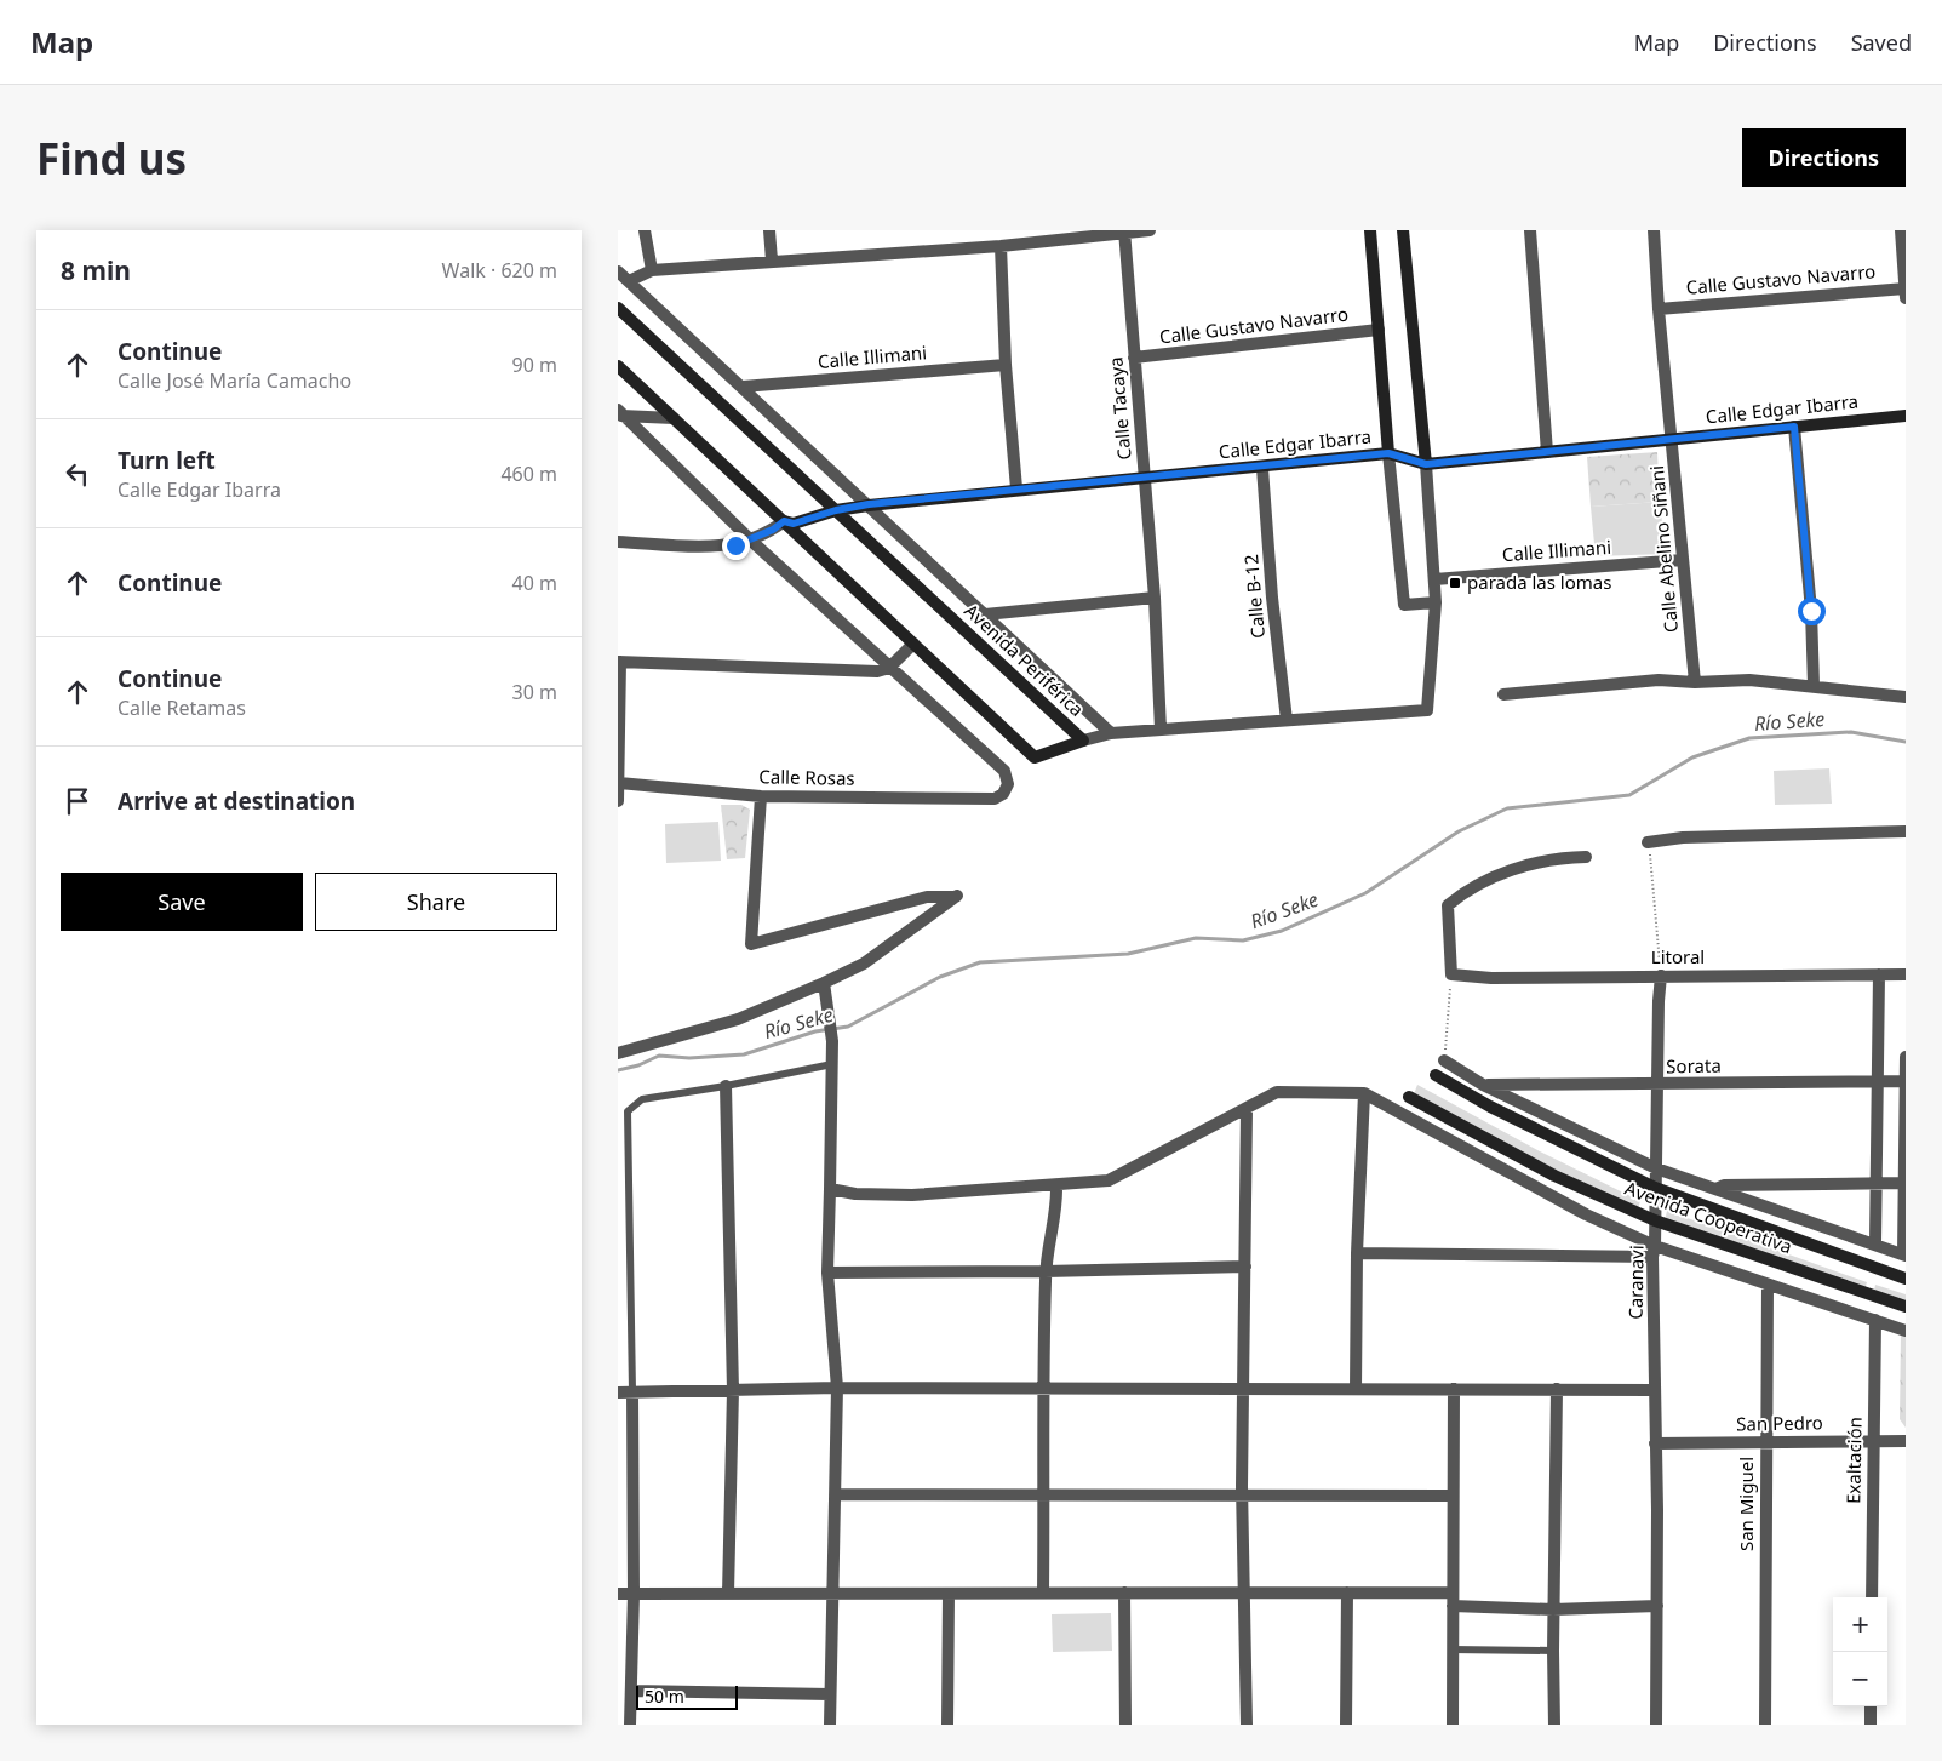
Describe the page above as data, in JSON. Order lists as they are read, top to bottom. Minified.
{"streets":{"street":["Calle Gustavo Navarro","Calle Illimani","Calle Tacaya","Calle Edgar Ibarra","Calle Abelino Siñani","Calle B-12","Avenida Periférica","Calle Rosas","Litoral","Sorata","Avenida Cooperativa","Caranavi","San Pedro","Exaltación","San Miguel"]},"crossings":[["Calle Gustavo Navarro","Calle Tacaya"],["Calle Gustavo Navarro","Calle Abelino Siñani"],["Calle Illimani","Calle Abelino Siñani"],["Calle Tacaya","Calle Edgar Ibarra"],["Calle Edgar Ibarra","Calle Abelino Siñani"],["Calle Edgar Ibarra","Calle B-12"],["Calle Edgar Ibarra","Avenida Periférica"],["Litoral","Caranavi"],["Sorata","Caranavi"],["Avenida Cooperativa","Caranavi"],["Caranavi","San Pedro"],["San Pedro","Exaltación"],["San Pedro","San Miguel"]],"water":["Río Seke"],"places":{"transit":["parada las lomas"]},"scale_bar":"50 m","page":{"header":"Map","nav":["Map","Directions","Saved"],"buttons":["Directions",["Save","Share"]],"title":"Find us","heading":["8 min","Walk · 620 m"],"list":[["Continue","Calle José María Camacho","90 m"],["Turn left","Calle Edgar Ibarra","460 m"],["Continue","40 m"],["Continue","Calle Retamas","30 m"],"Arrive at destination"],"map_buttons":["+","−"],"scale":"50 m"}}
